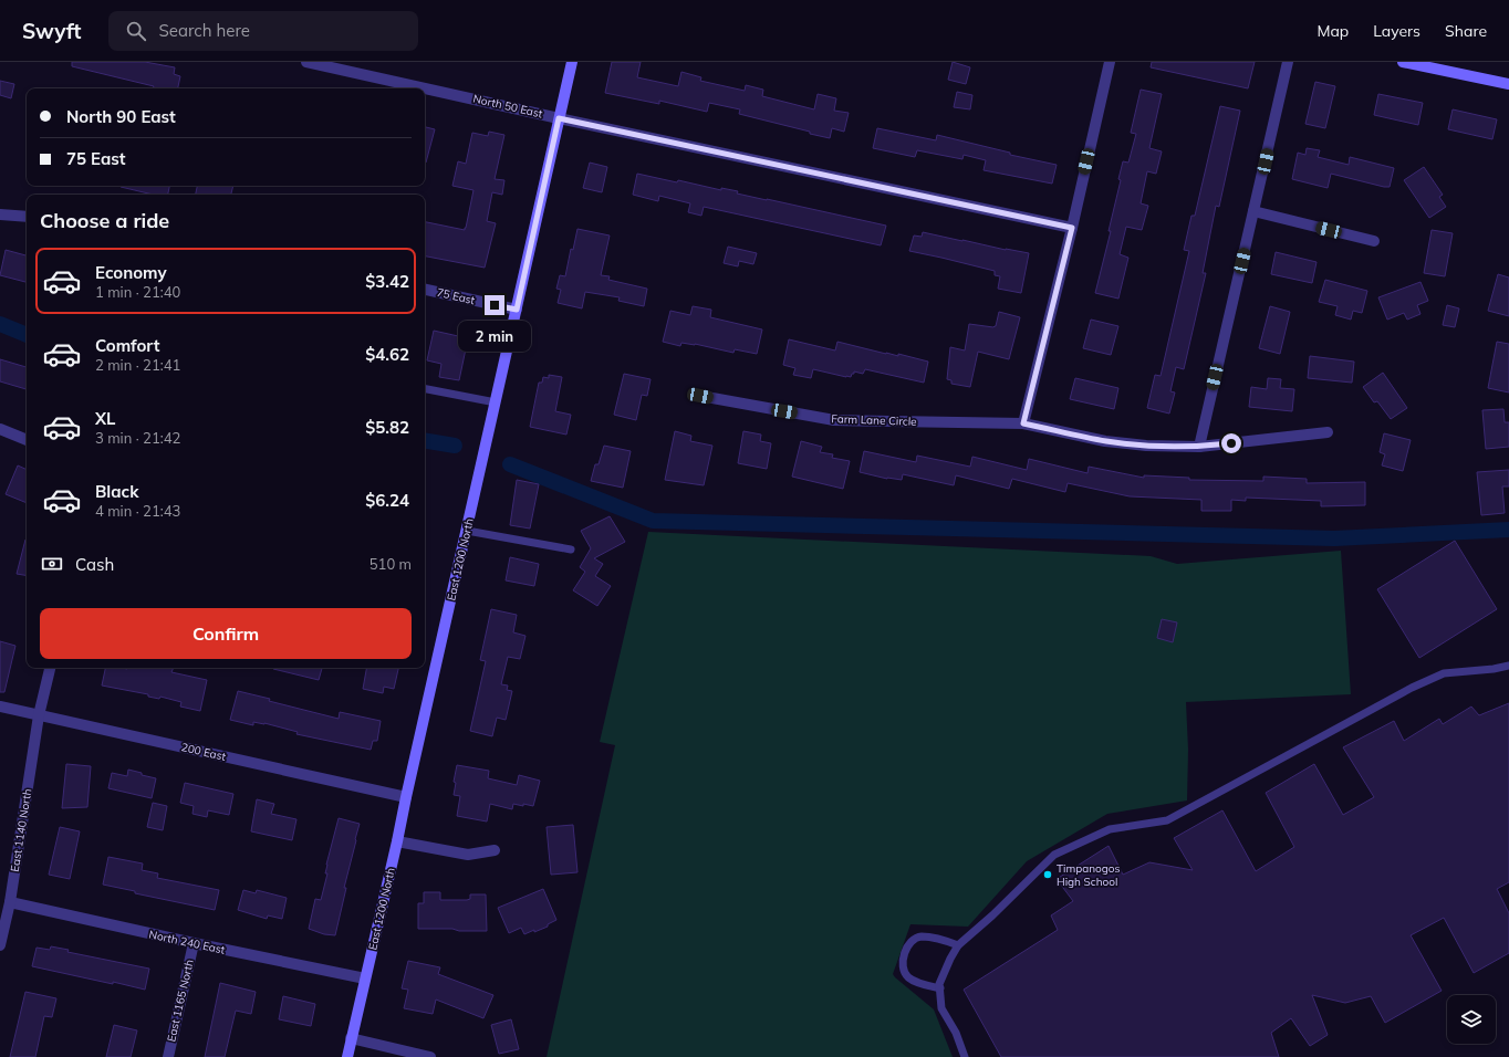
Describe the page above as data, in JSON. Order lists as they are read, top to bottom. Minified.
{"streets":{"street":["North 50 East","75 East","Farm Lane Circle","East 1200 North","200 East","East 1140 North","North 240 East","East 1165 North"]},"crossings":[["North 50 East","East 1200 North"],["75 East","East 1200 North"],["East 1200 North","200 East"],["East 1200 North","North 240 East"],["200 East","East 1140 North"],["East 1140 North","North 240 East"],["North 240 East","East 1165 North"]],"places":["Timpanogos High School"],"page":{"header":"Swyft","search":"Search here","nav":["Map","Layers","Share"],"banner":["North 90 East","75 East"],"heading":"Choose a ride","list":[{"name":"Economy","note":"1 min · 21:40","value":"$3.42"},{"name":"Comfort","note":"2 min · 21:41","value":"$4.62"},{"name":"XL","note":"3 min · 21:42","value":"$5.82"},{"name":"Black","note":"4 min · 21:43","value":"$6.24"}],"bubble":"2 min","pay":["Cash","510 m"],"buttons":"Confirm"}}
